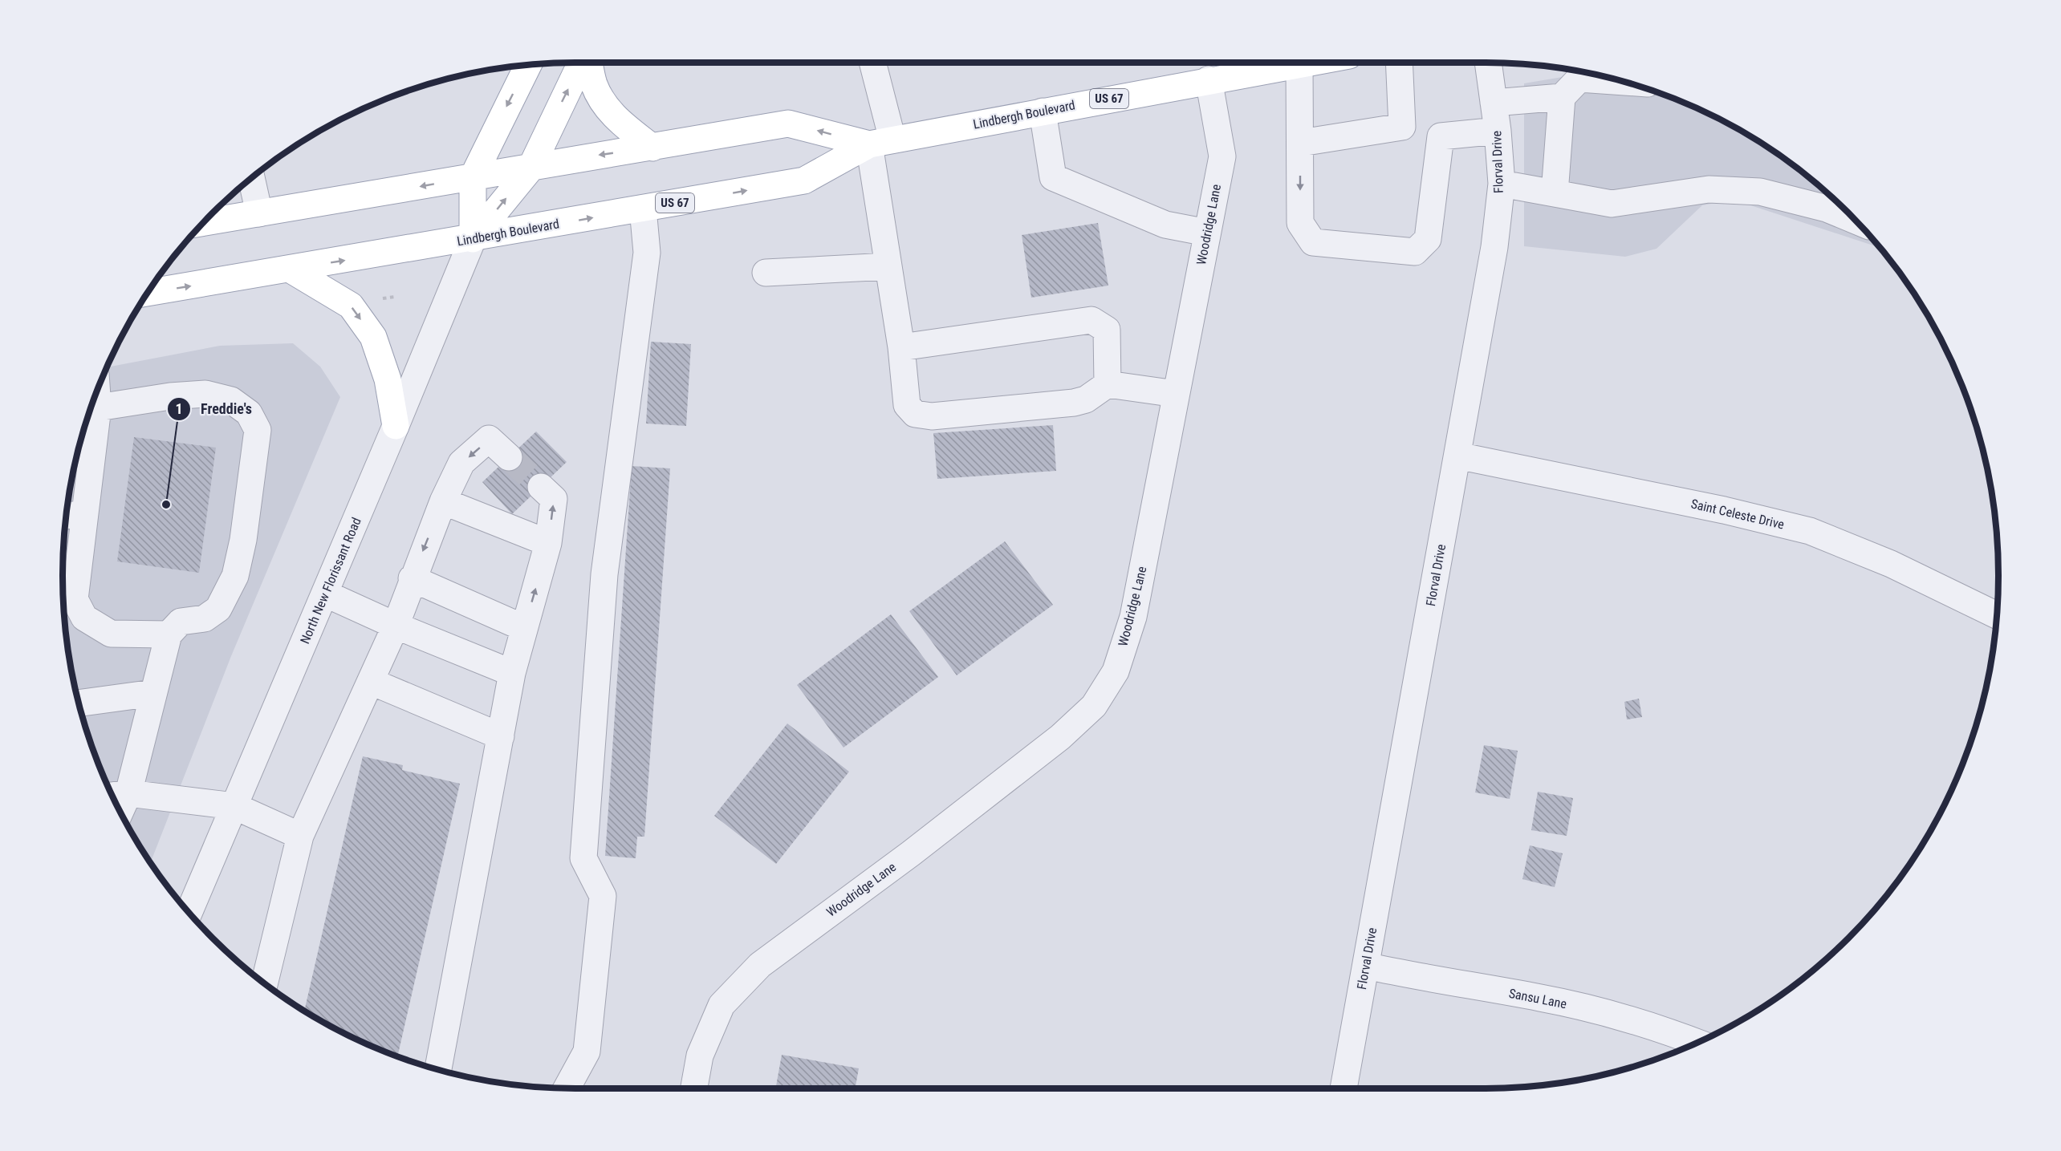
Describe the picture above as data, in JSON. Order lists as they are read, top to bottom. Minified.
{"streets":{"main road":["US 67","Lindbergh Boulevard","North New Florissant Road"],"street":["Florval Drive","Woodridge Lane","Saint Celeste Drive","Sansu Lane"]},"crossings":[["Lindbergh Boulevard","Woodridge Lane"],["Lindbergh Boulevard","North New Florissant Road"],["Florval Drive","Saint Celeste Drive"],["Florval Drive","Sansu Lane"]],"places":["Freddie's"]}
